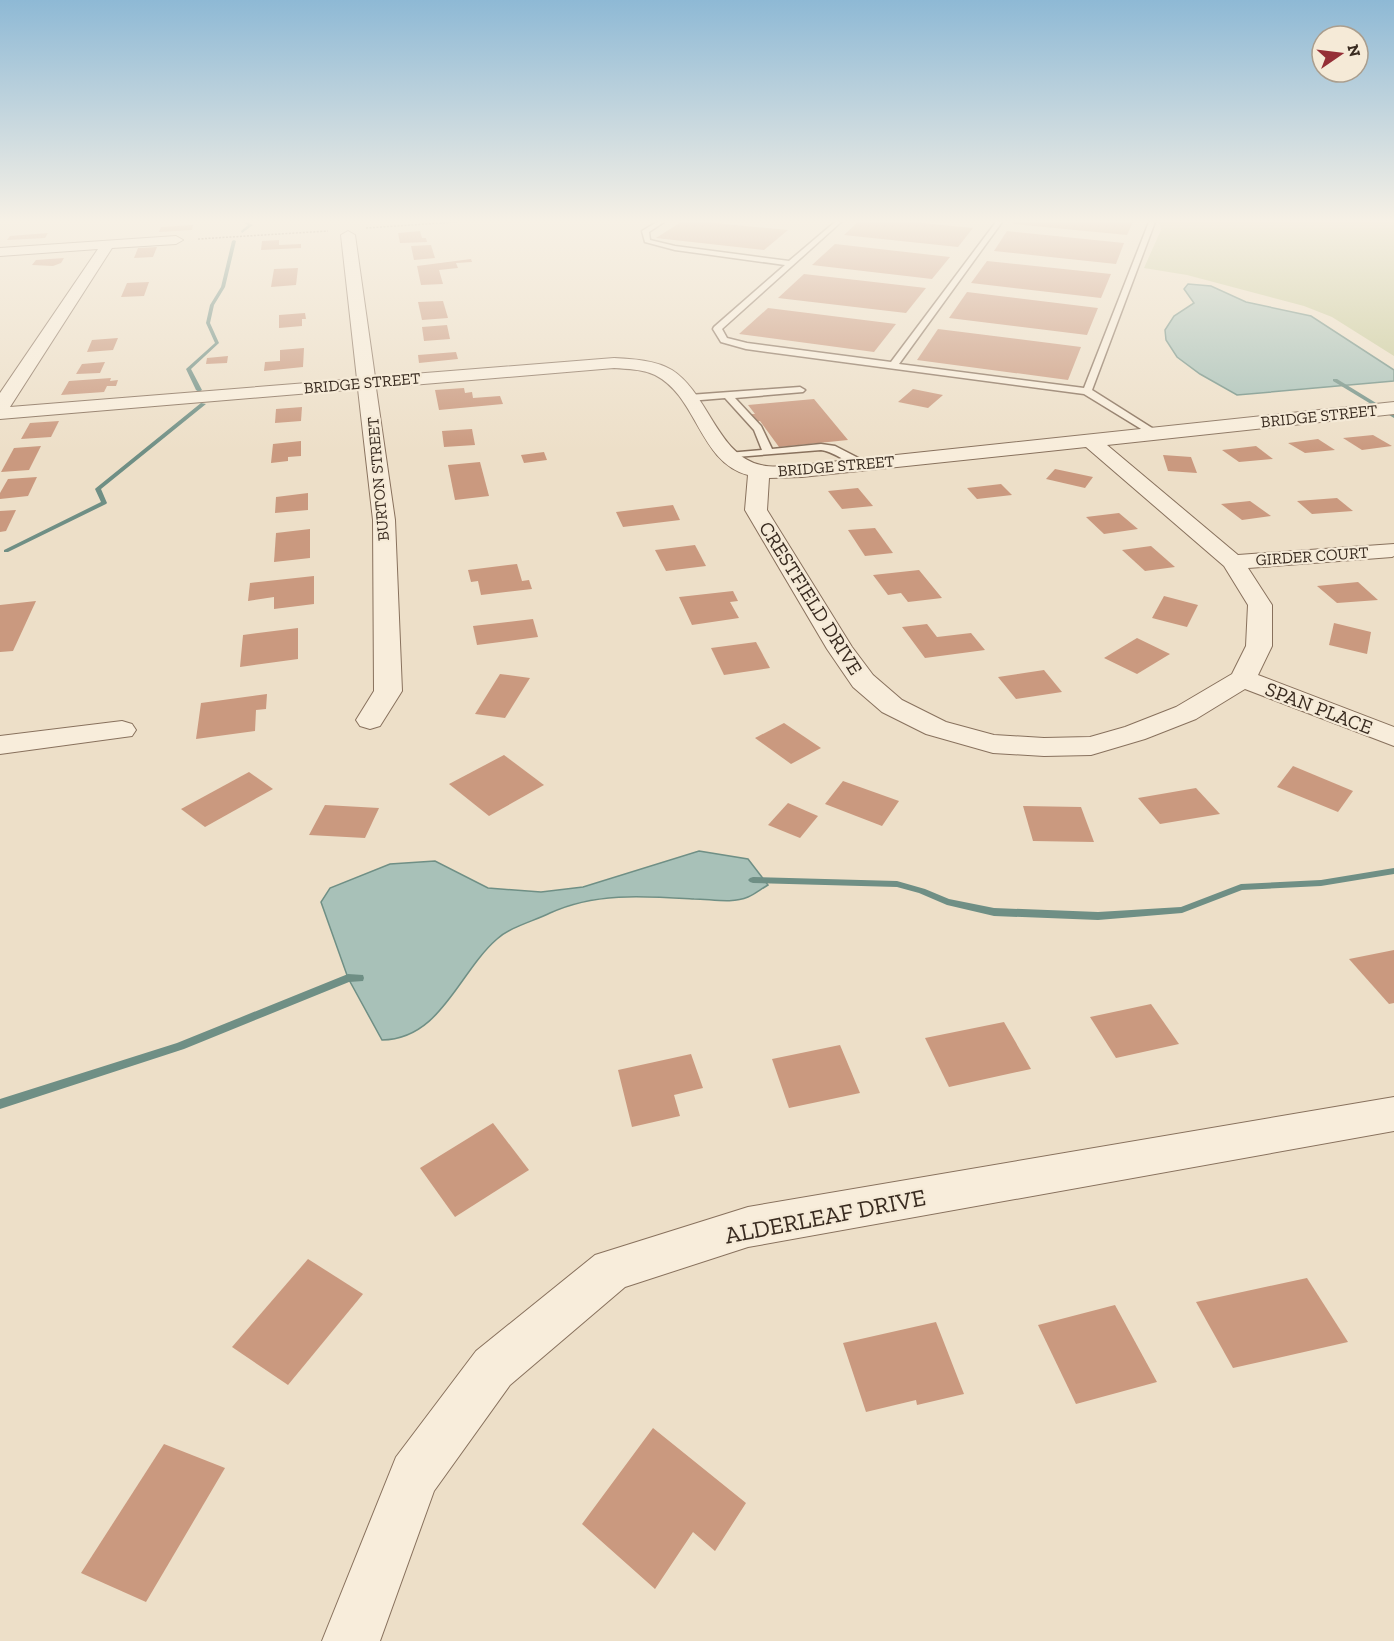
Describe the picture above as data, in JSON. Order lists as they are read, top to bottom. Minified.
{"streets":{"street":["BRIDGE STREET","BURTON STREET","GIRDER COURT","CRESTFIELD DRIVE","SPAN PLACE","ALDERLEAF DRIVE"]},"crossings":[["BRIDGE STREET","BURTON STREET"],["BRIDGE STREET","CRESTFIELD DRIVE"],["CRESTFIELD DRIVE","SPAN PLACE"]],"north":"right"}
